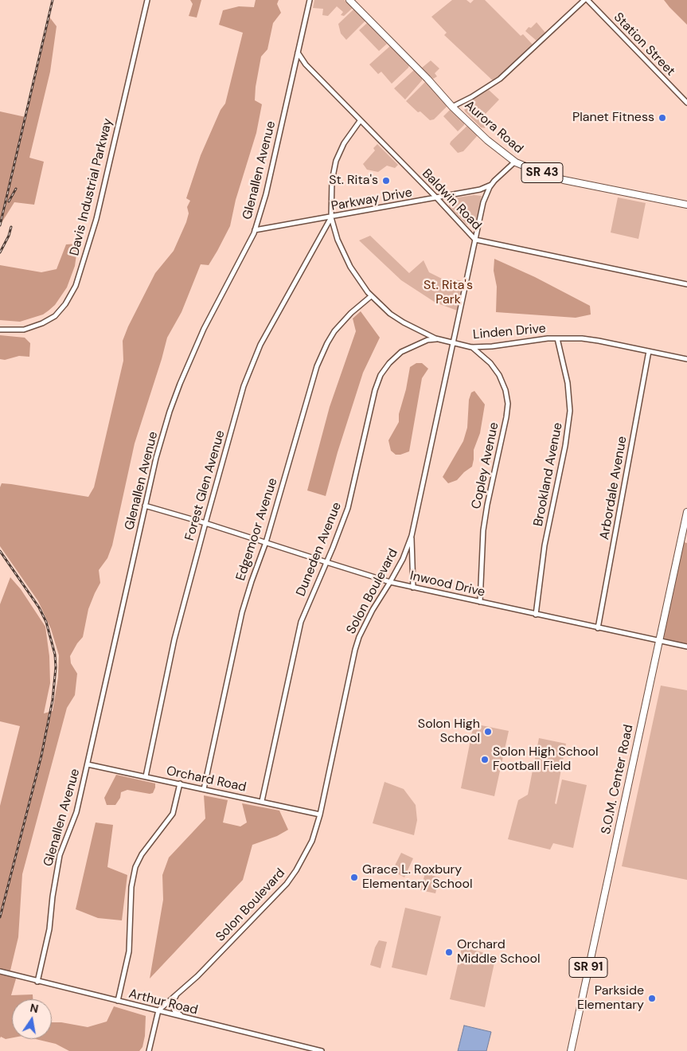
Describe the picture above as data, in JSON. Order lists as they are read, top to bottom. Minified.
{"streets":{"main road":["Aurora Road","SR 43","S.O.M. Center Road","SR 91"],"street":["Station Street","Glenallen Avenue","Davis Industrial Parkway","Parkway Drive","Baldwin Road","Linden Drive","Copley Avenue","Brookland Avenue","Forest Glen Avenue","Arbordale Avenue","Edgemoor Avenue","Duneden Avenue","Inwood Drive","Solon Boulevard","Orchard Road","Arthur Road"]},"crossings":[["Aurora Road","Solon Boulevard"],["Glenallen Avenue","Parkway Drive"],["Glenallen Avenue","Baldwin Road"],["Glenallen Avenue","Inwood Drive"],["Glenallen Avenue","Orchard Road"],["Glenallen Avenue","Arthur Road"],["Parkway Drive","Baldwin Road"],["Parkway Drive","Linden Drive"],["Parkway Drive","Forest Glen Avenue"],["Parkway Drive","Solon Boulevard"],["Baldwin Road","Linden Drive"],["Baldwin Road","Solon Boulevard"],["Linden Drive","Copley Avenue"],["Linden Drive","Brookland Avenue"],["Linden Drive","Forest Glen Avenue"],["Linden Drive","Arbordale Avenue"],["Linden Drive","Edgemoor Avenue"],["Linden Drive","Duneden Avenue"],["Linden Drive","Solon Boulevard"],["Copley Avenue","Inwood Drive"],["Brookland Avenue","Inwood Drive"],["Forest Glen Avenue","Inwood Drive"],["Forest Glen Avenue","Orchard Road"],["Arbordale Avenue","Inwood Drive"],["Edgemoor Avenue","Inwood Drive"],["Edgemoor Avenue","Orchard Road"],["Duneden Avenue","Inwood Drive"],["Duneden Avenue","Orchard Road"],["Inwood Drive","Solon Boulevard"],["Inwood Drive","S.O.M. Center Road"],["Solon Boulevard","Orchard Road"],["Solon Boulevard","Arthur Road"]],"parks":["St. Rita's Park"],"places":["Planet Fitness","St. Rita's","Solon High School","Solon High School Football Field","Grace L. Roxbury Elementary School","Orchard Middle School","Parkside Elementary"],"north":"top"}
